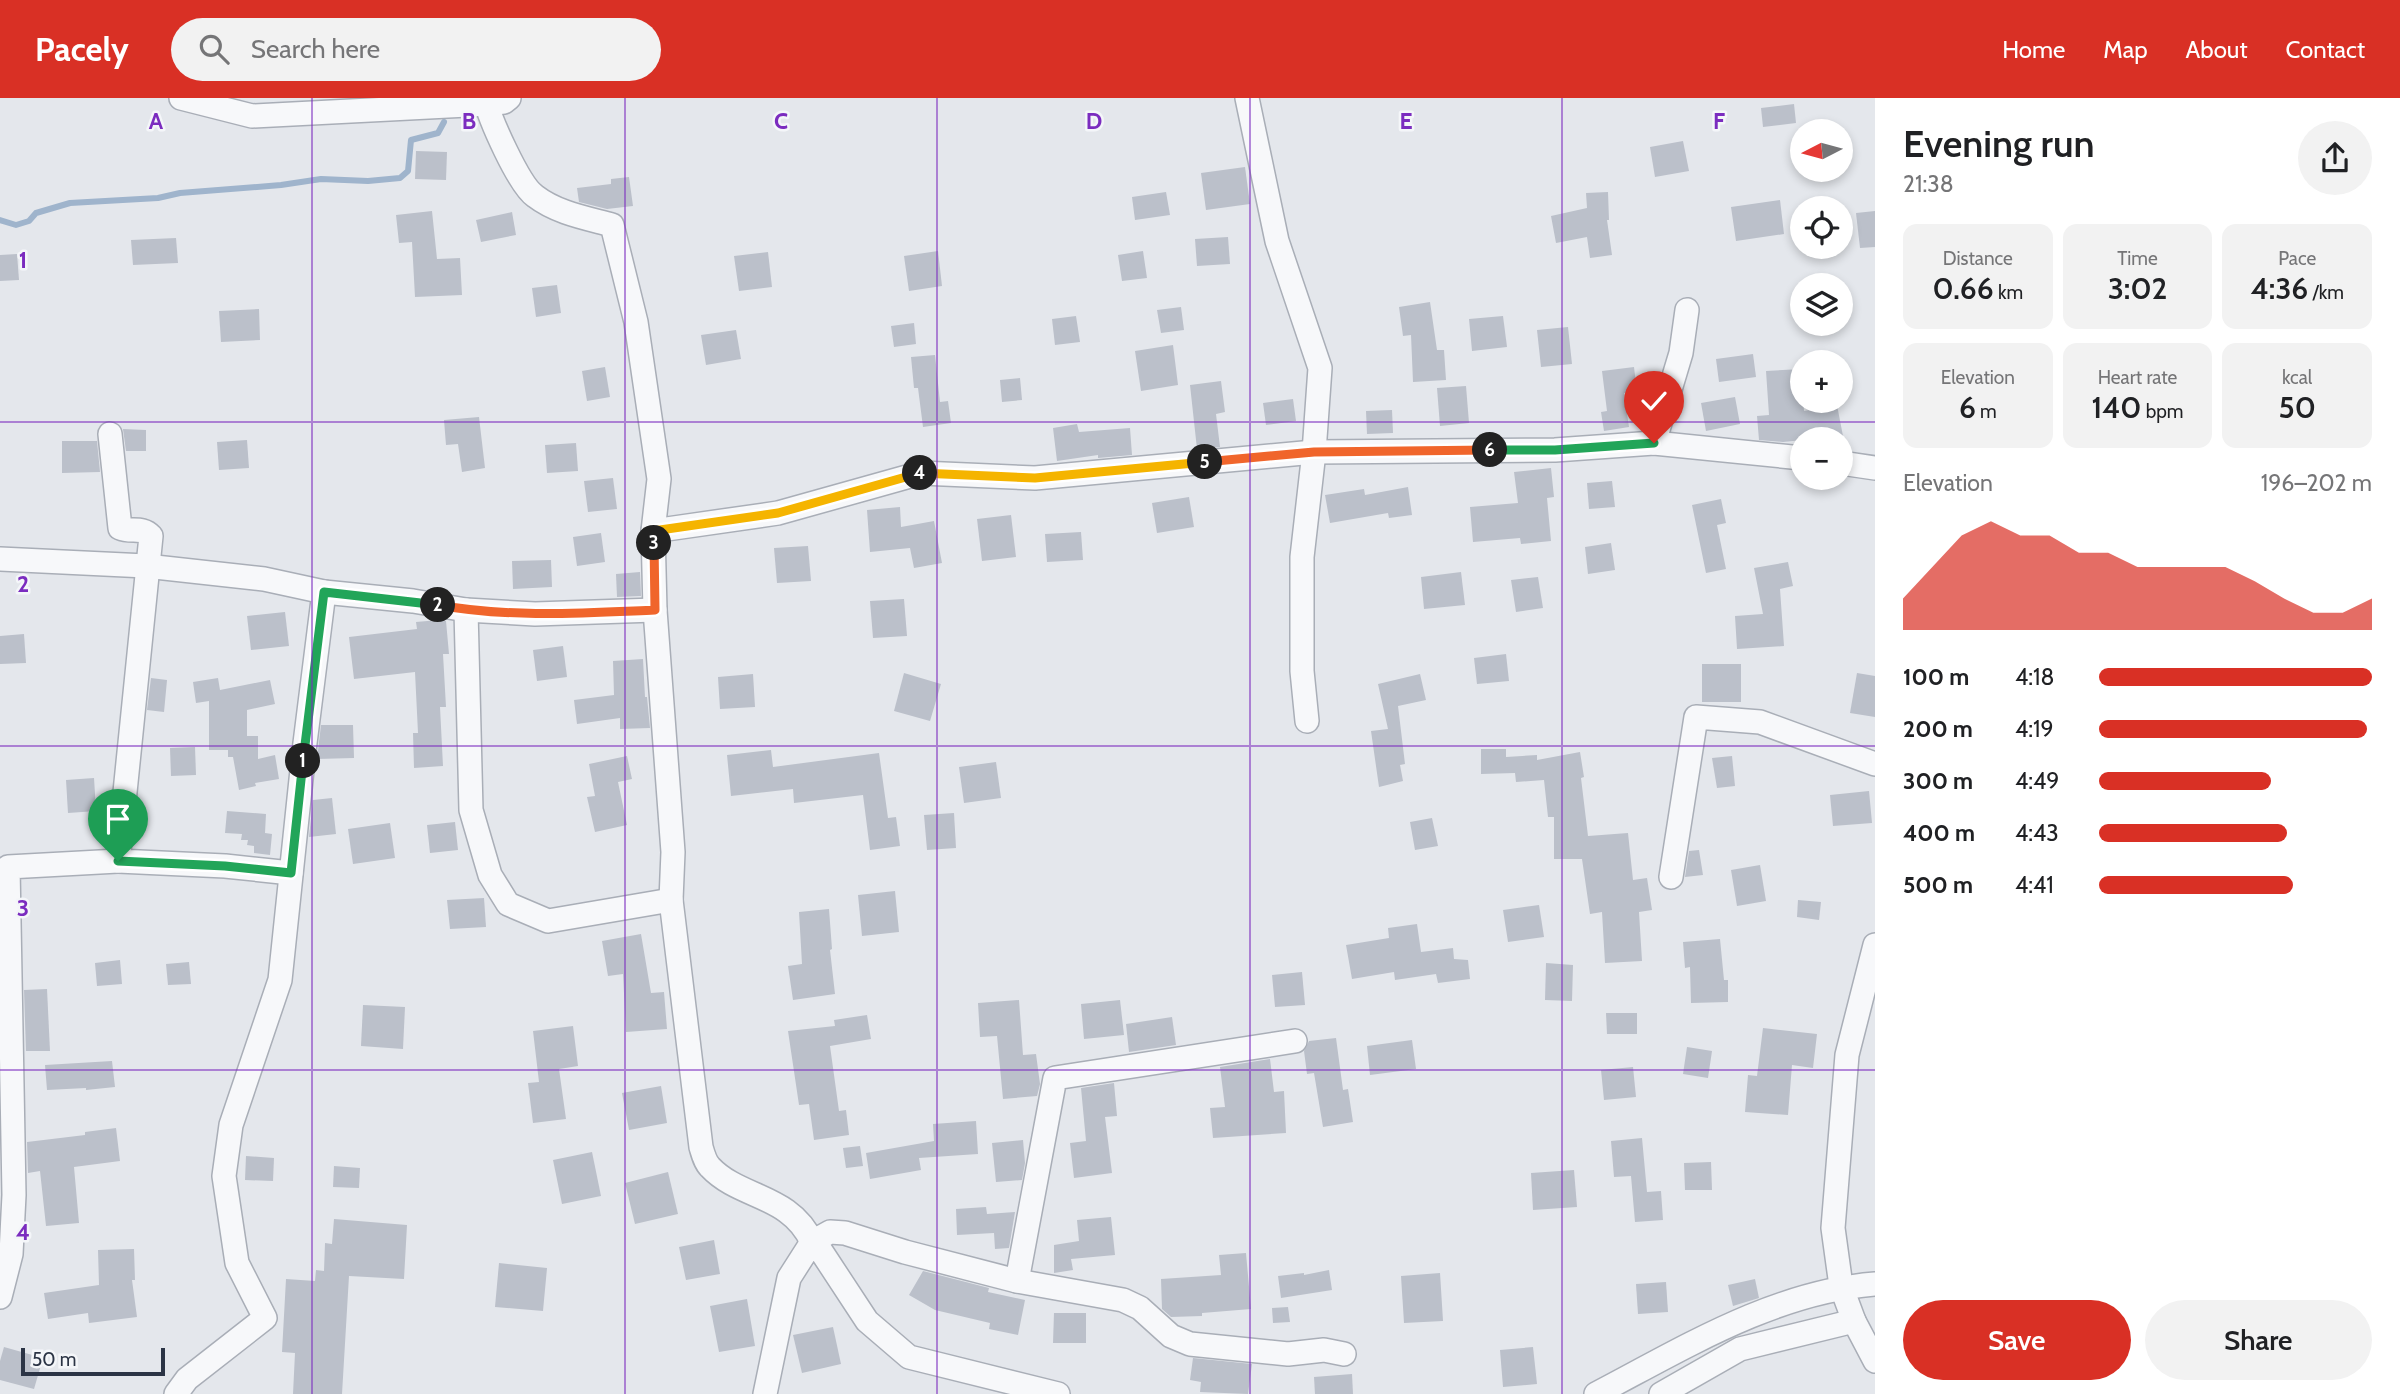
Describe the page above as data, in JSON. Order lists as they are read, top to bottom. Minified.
{"scale_bar":"50 m","north":"left","page":{"header":"Pacely","search":"Search here","nav":["Home","Map","About","Contact"],"heading":["Evening run","21:38"],"map_buttons":["+","−"],"stats":[["Distance","0.66 km"],["Time","3:02"],["Pace","4:36 /km"],["Elevation","6 m"],["Heart rate","140 bpm"],["kcal","50"]],"pins":["6","5","4","3","2","1"],"chart":["Elevation","196–202 m"],"list":[{"name":"100 m","note":"4:18"},{"name":"200 m","note":"4:19"},{"name":"300 m","note":"4:49"},{"name":"400 m","note":"4:43"},{"name":"500 m","note":"4:41"}],"buttons":["Save","Share"],"scale":"50 m"},"grid":{"columns":["A","B","C","D","E","F"],"rows":["1","2","3","4"]}}
